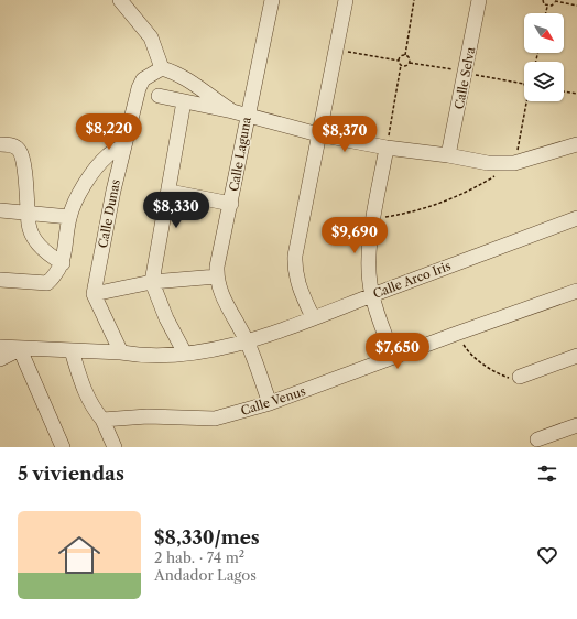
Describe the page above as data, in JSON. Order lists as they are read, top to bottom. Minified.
{"streets":{"street":["Calle Selva","Calle Laguna","Calle Dunas","Calle Arco Iris","Calle Venus"]},"crossings":[["Calle Laguna","Calle Arco Iris"],["Calle Laguna","Calle Venus"]],"north":"bottom right","page":{"price":["$8,220","$8,370","$8,330","$9,690","$7,650"],"heading":"5 viviendas","list":[{"name":"$8,330/mes","note":"2 hab. · 74 m² · Andador Lagos"}]}}
